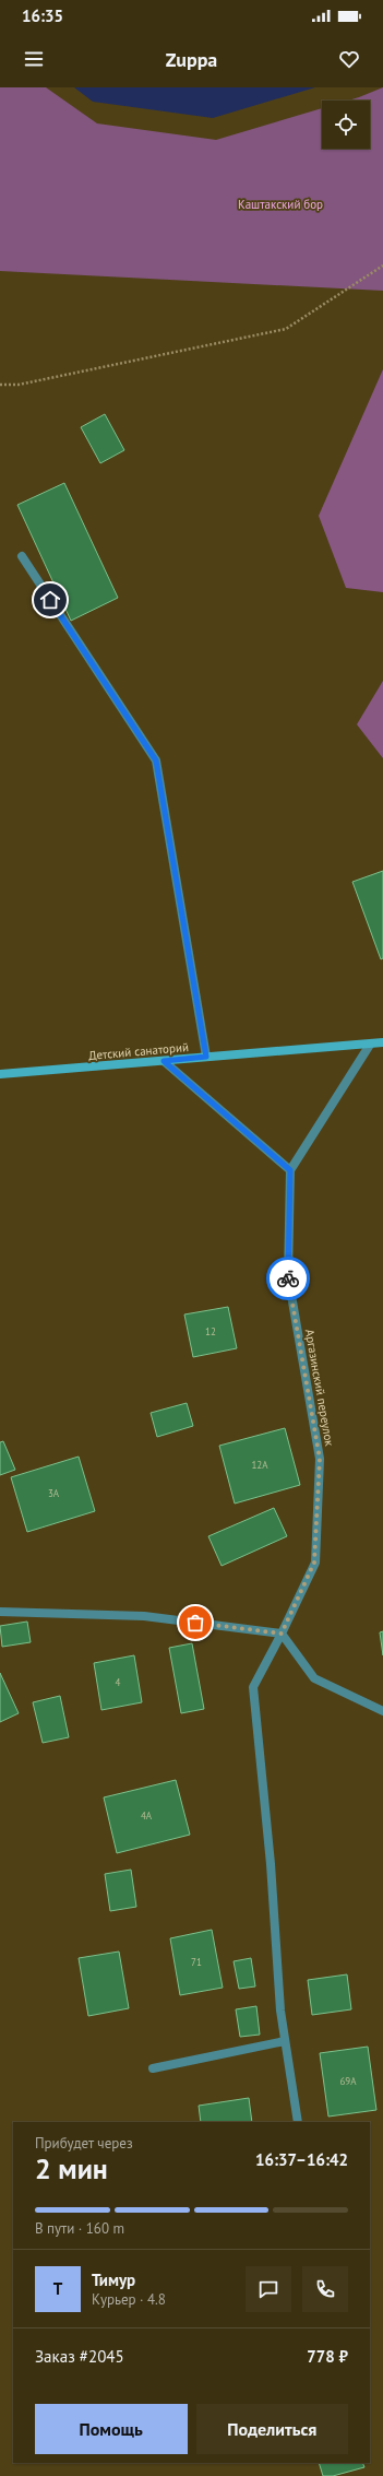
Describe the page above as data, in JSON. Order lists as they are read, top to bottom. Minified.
{"streets":{"main road":["Детский санаторий"],"street":["Аргазинский переулок"]},"parks":["Каштакский бор"],"house_numbers":["12","12А","3А","4","4А","71","69А"],"page":{"status":"16:35","header":"Zuppa","heading":["2 мин","Прибудет через","16:37–16:42"],"panel":["Тимур","Курьер · 4.8","Заказ #2045","778 ₽"],"bar":"В пути · 160 m","round":"Т","buttons":["Помощь","Поделиться"]}}
